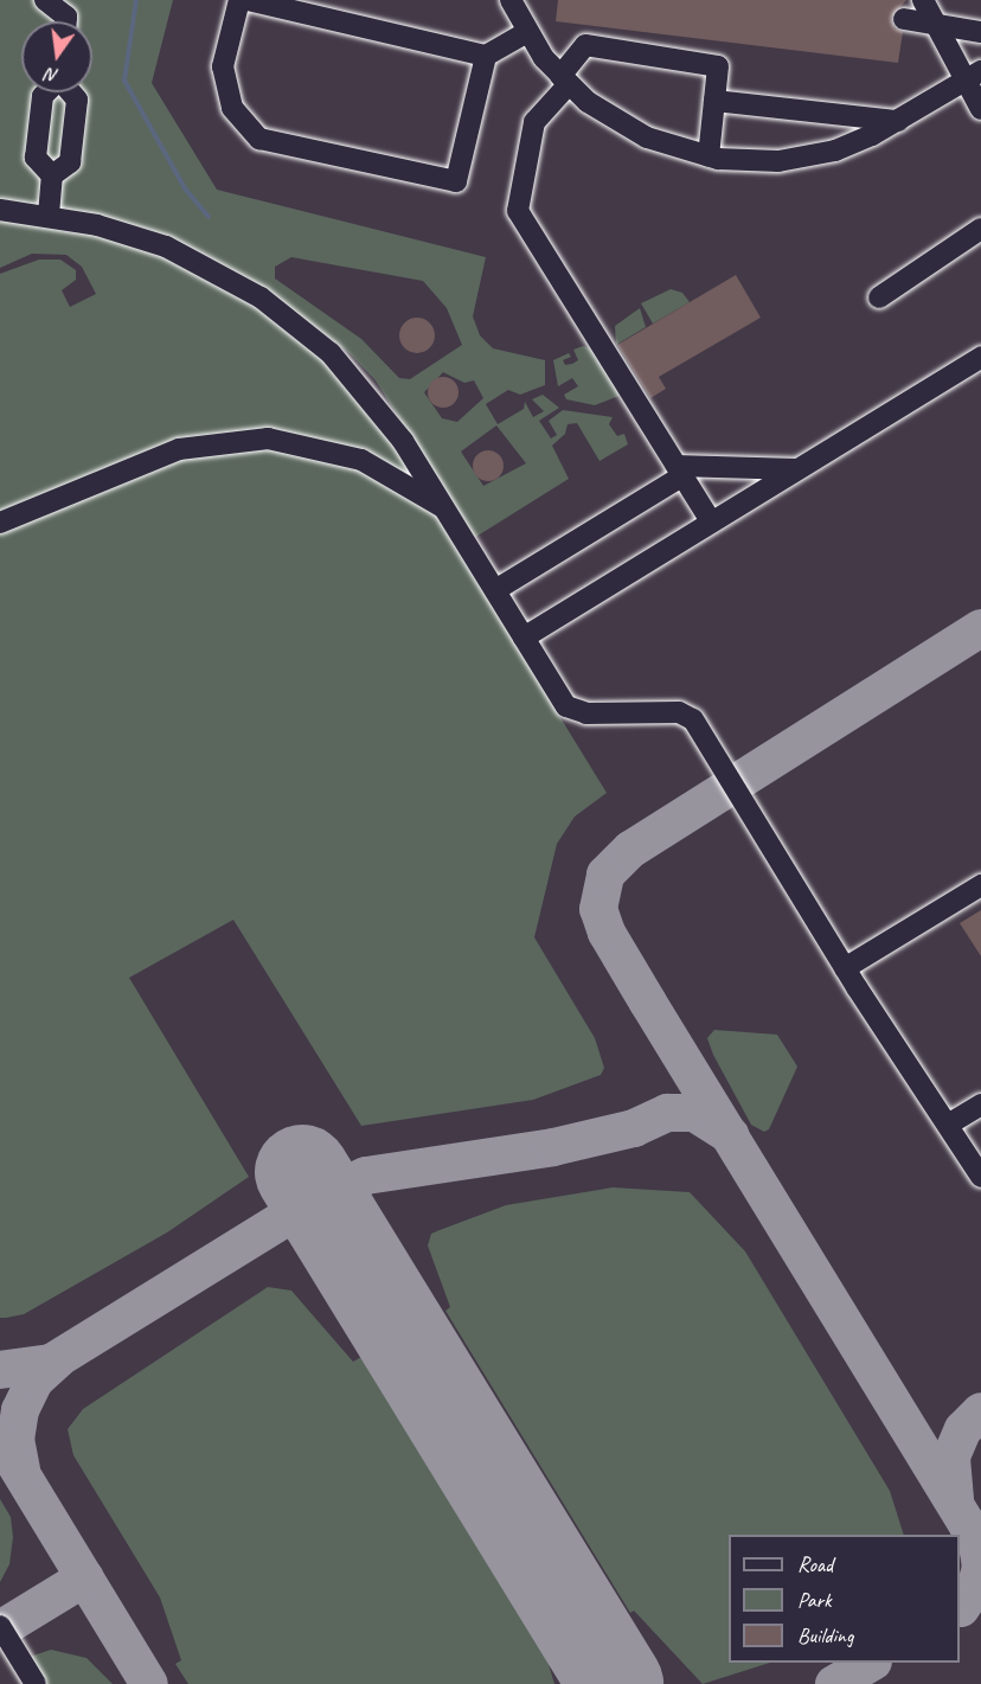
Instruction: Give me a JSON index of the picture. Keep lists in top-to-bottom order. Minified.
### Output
{"legend":["Road","Park","Building"],"north":"bottom"}
